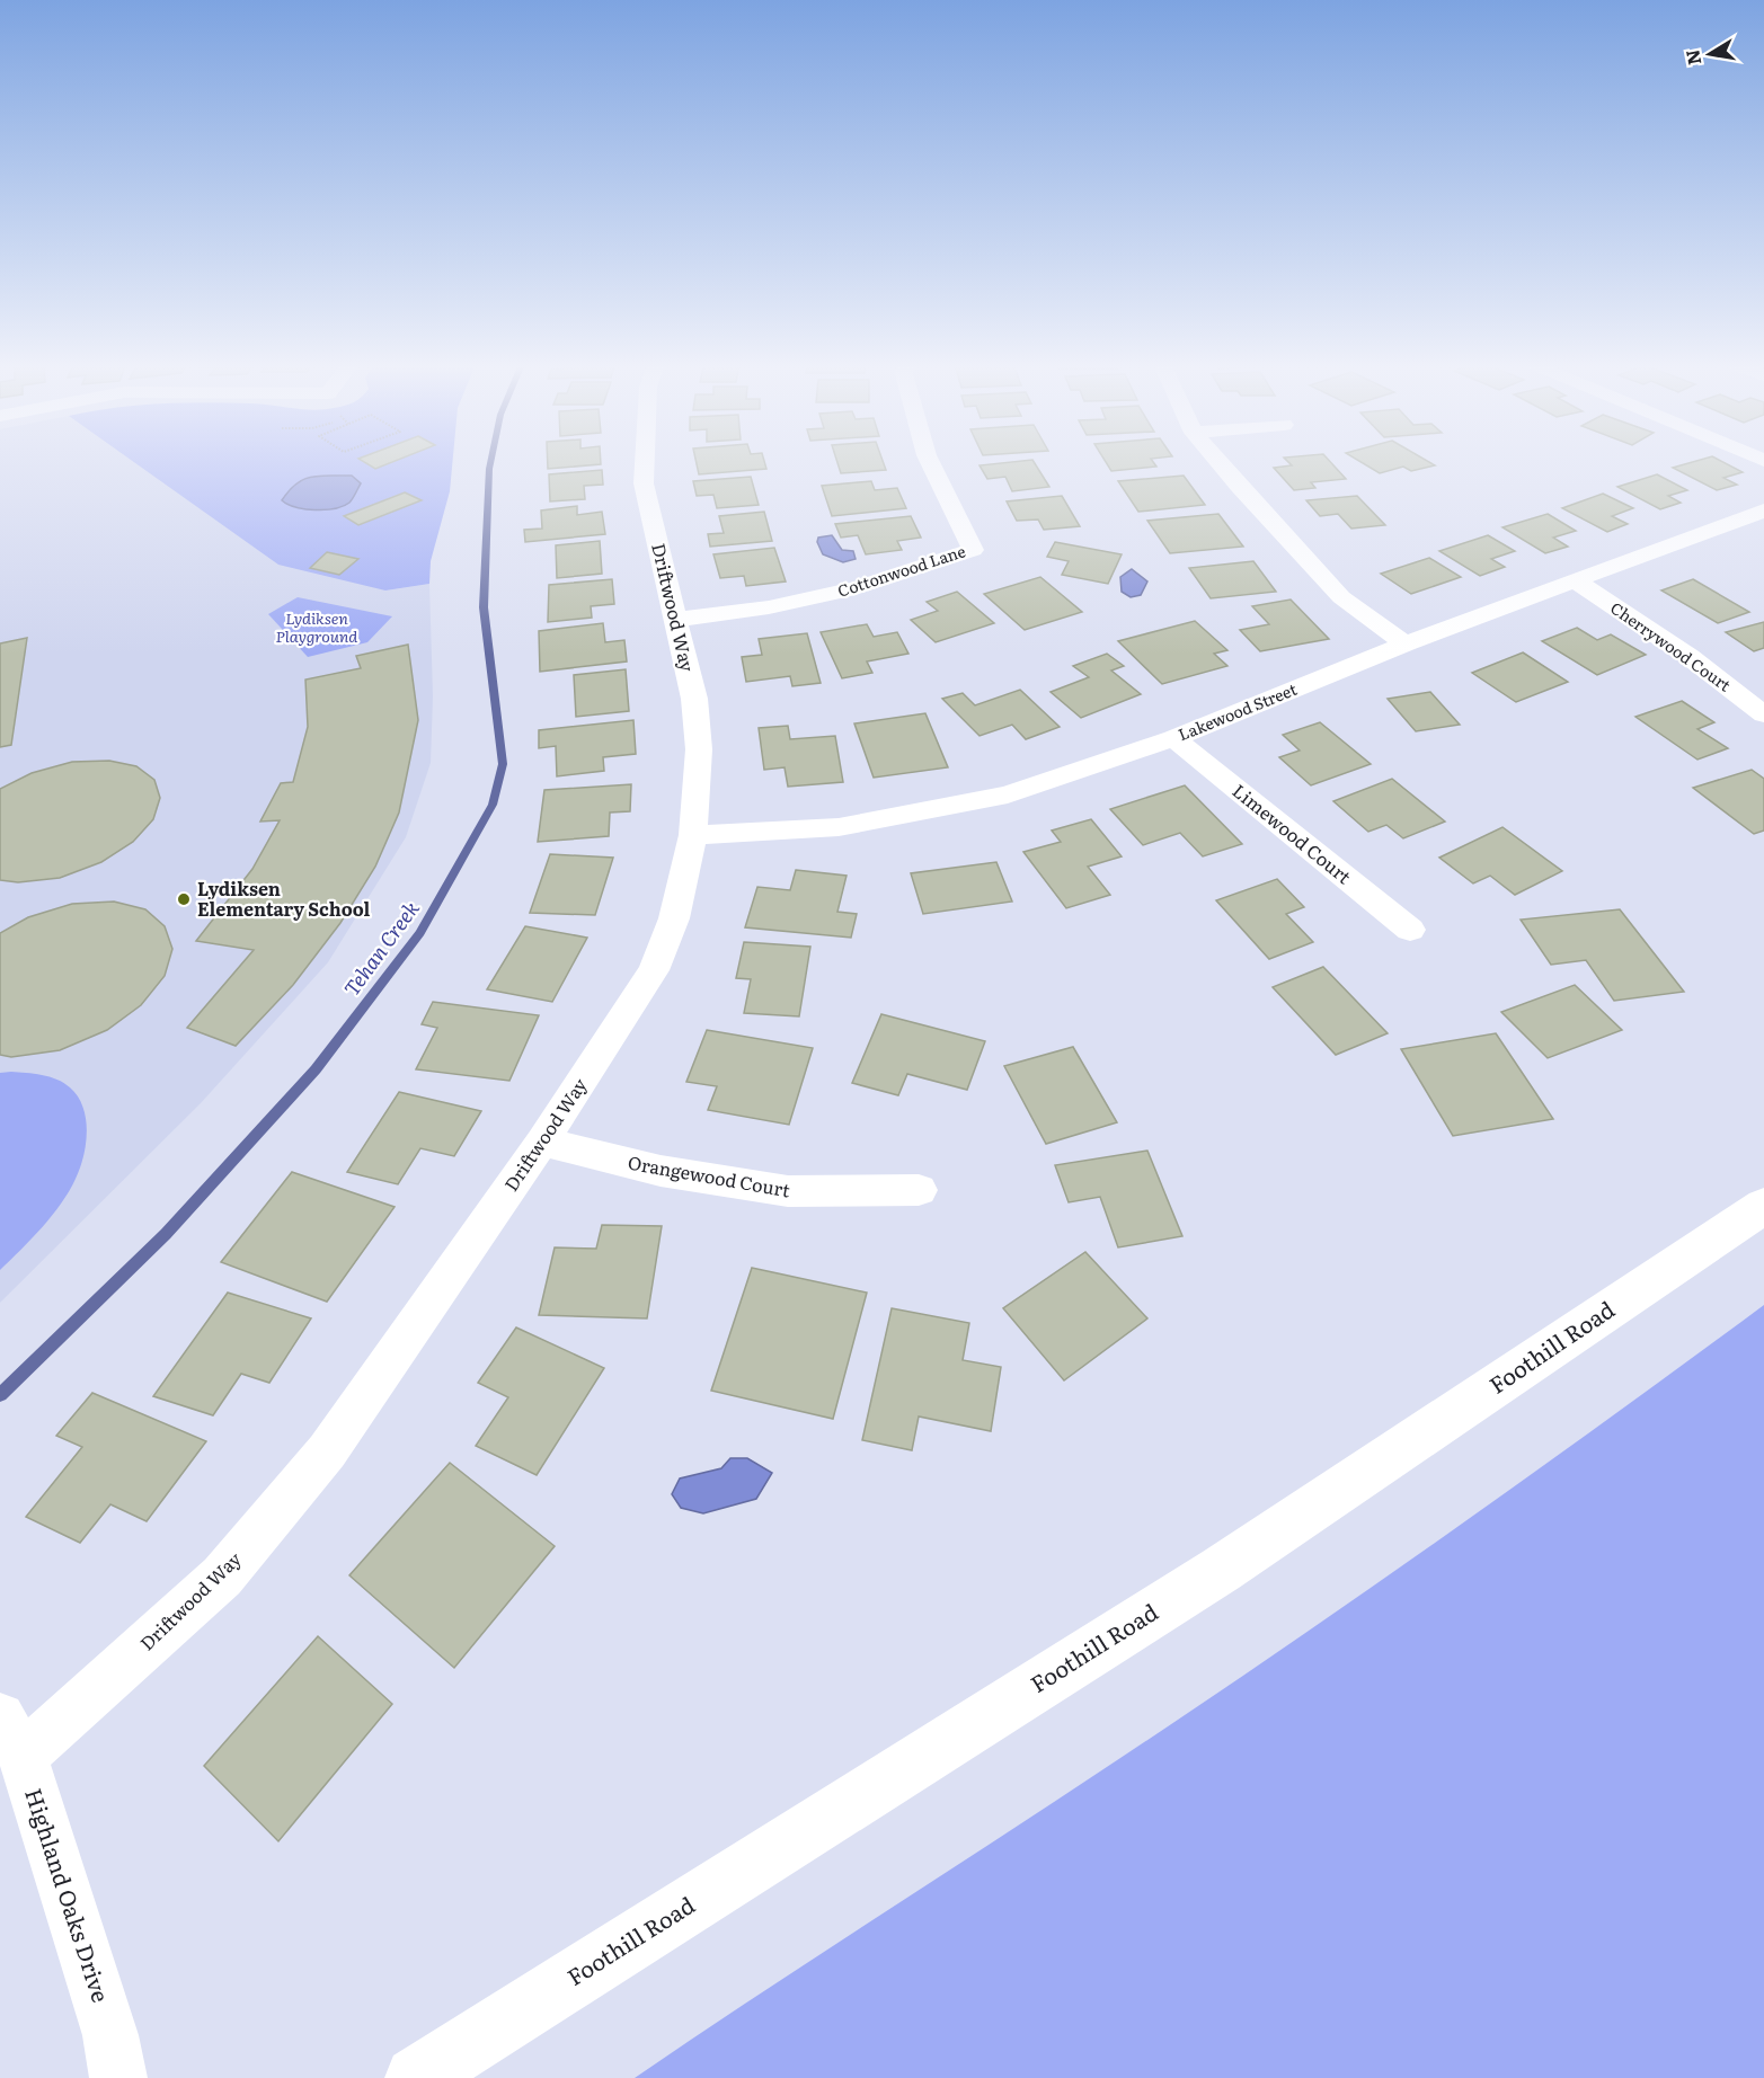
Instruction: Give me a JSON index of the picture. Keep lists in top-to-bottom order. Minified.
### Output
{"streets":{"main road":["Foothill Road"],"street":["Cottonwood Lane","Driftwood Way","Cherrywood Court","Lakewood Street","Limewood Court","Orangewood Court","Highland Oaks Drive"]},"crossings":[["Cottonwood Lane","Driftwood Way"],["Driftwood Way","Lakewood Street"],["Driftwood Way","Orangewood Court"],["Driftwood Way","Highland Oaks Drive"],["Cherrywood Court","Lakewood Street"],["Lakewood Street","Limewood Court"]],"water":["Tehan Creek"],"parks":["Lydiksen Playground"],"places":["Lydiksen Elementary School"],"north":"left"}
